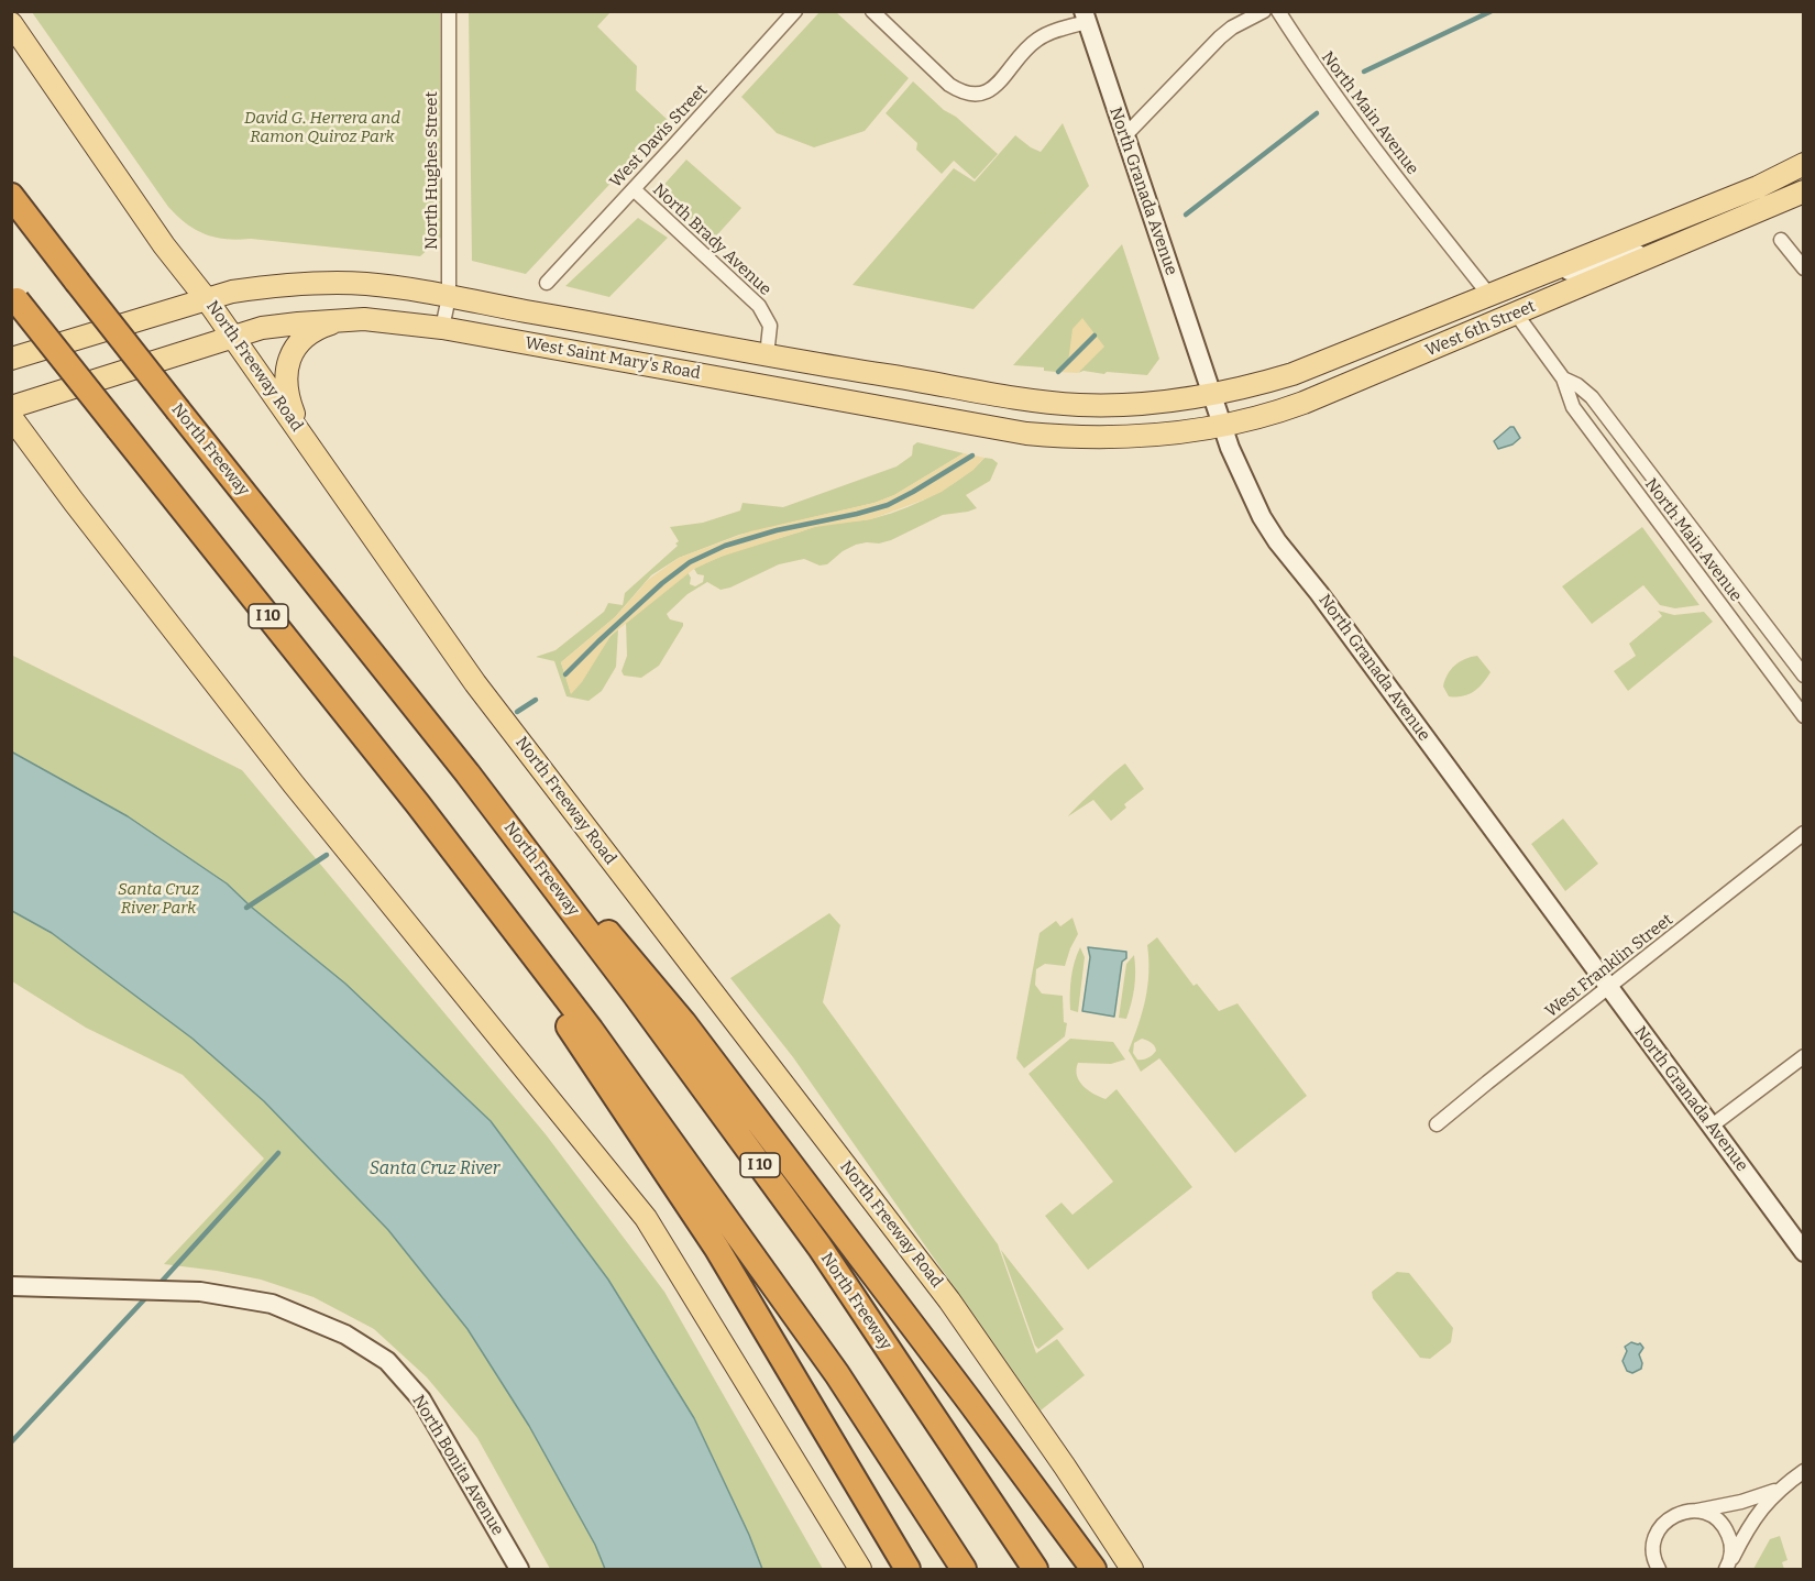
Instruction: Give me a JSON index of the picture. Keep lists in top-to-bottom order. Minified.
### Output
{"streets":{"highway":["North Freeway","I 10"],"main road":["North Granada Avenue","West 6th Street","West Saint Mary's Road","North Freeway Road","North Bonita Avenue"],"street":["North Main Avenue","West Davis Street","North Hughes Street","North Brady Avenue","West Franklin Street"]},"crossings":[["North Main Avenue","West 6th Street"],["West Davis Street","North Brady Avenue"],["North Hughes Street","West Saint Mary's Road"],["North Granada Avenue","West 6th Street"],["North Granada Avenue","West Saint Mary's Road"],["North Granada Avenue","West Franklin Street"],["North Brady Avenue","West Saint Mary's Road"],["West 6th Street","West Saint Mary's Road"],["West Saint Mary's Road","North Freeway Road"]],"water":["Santa Cruz River"],"parks":["David G. Herrera and Ramon Quiroz Park","Santa Cruz River Park"]}
